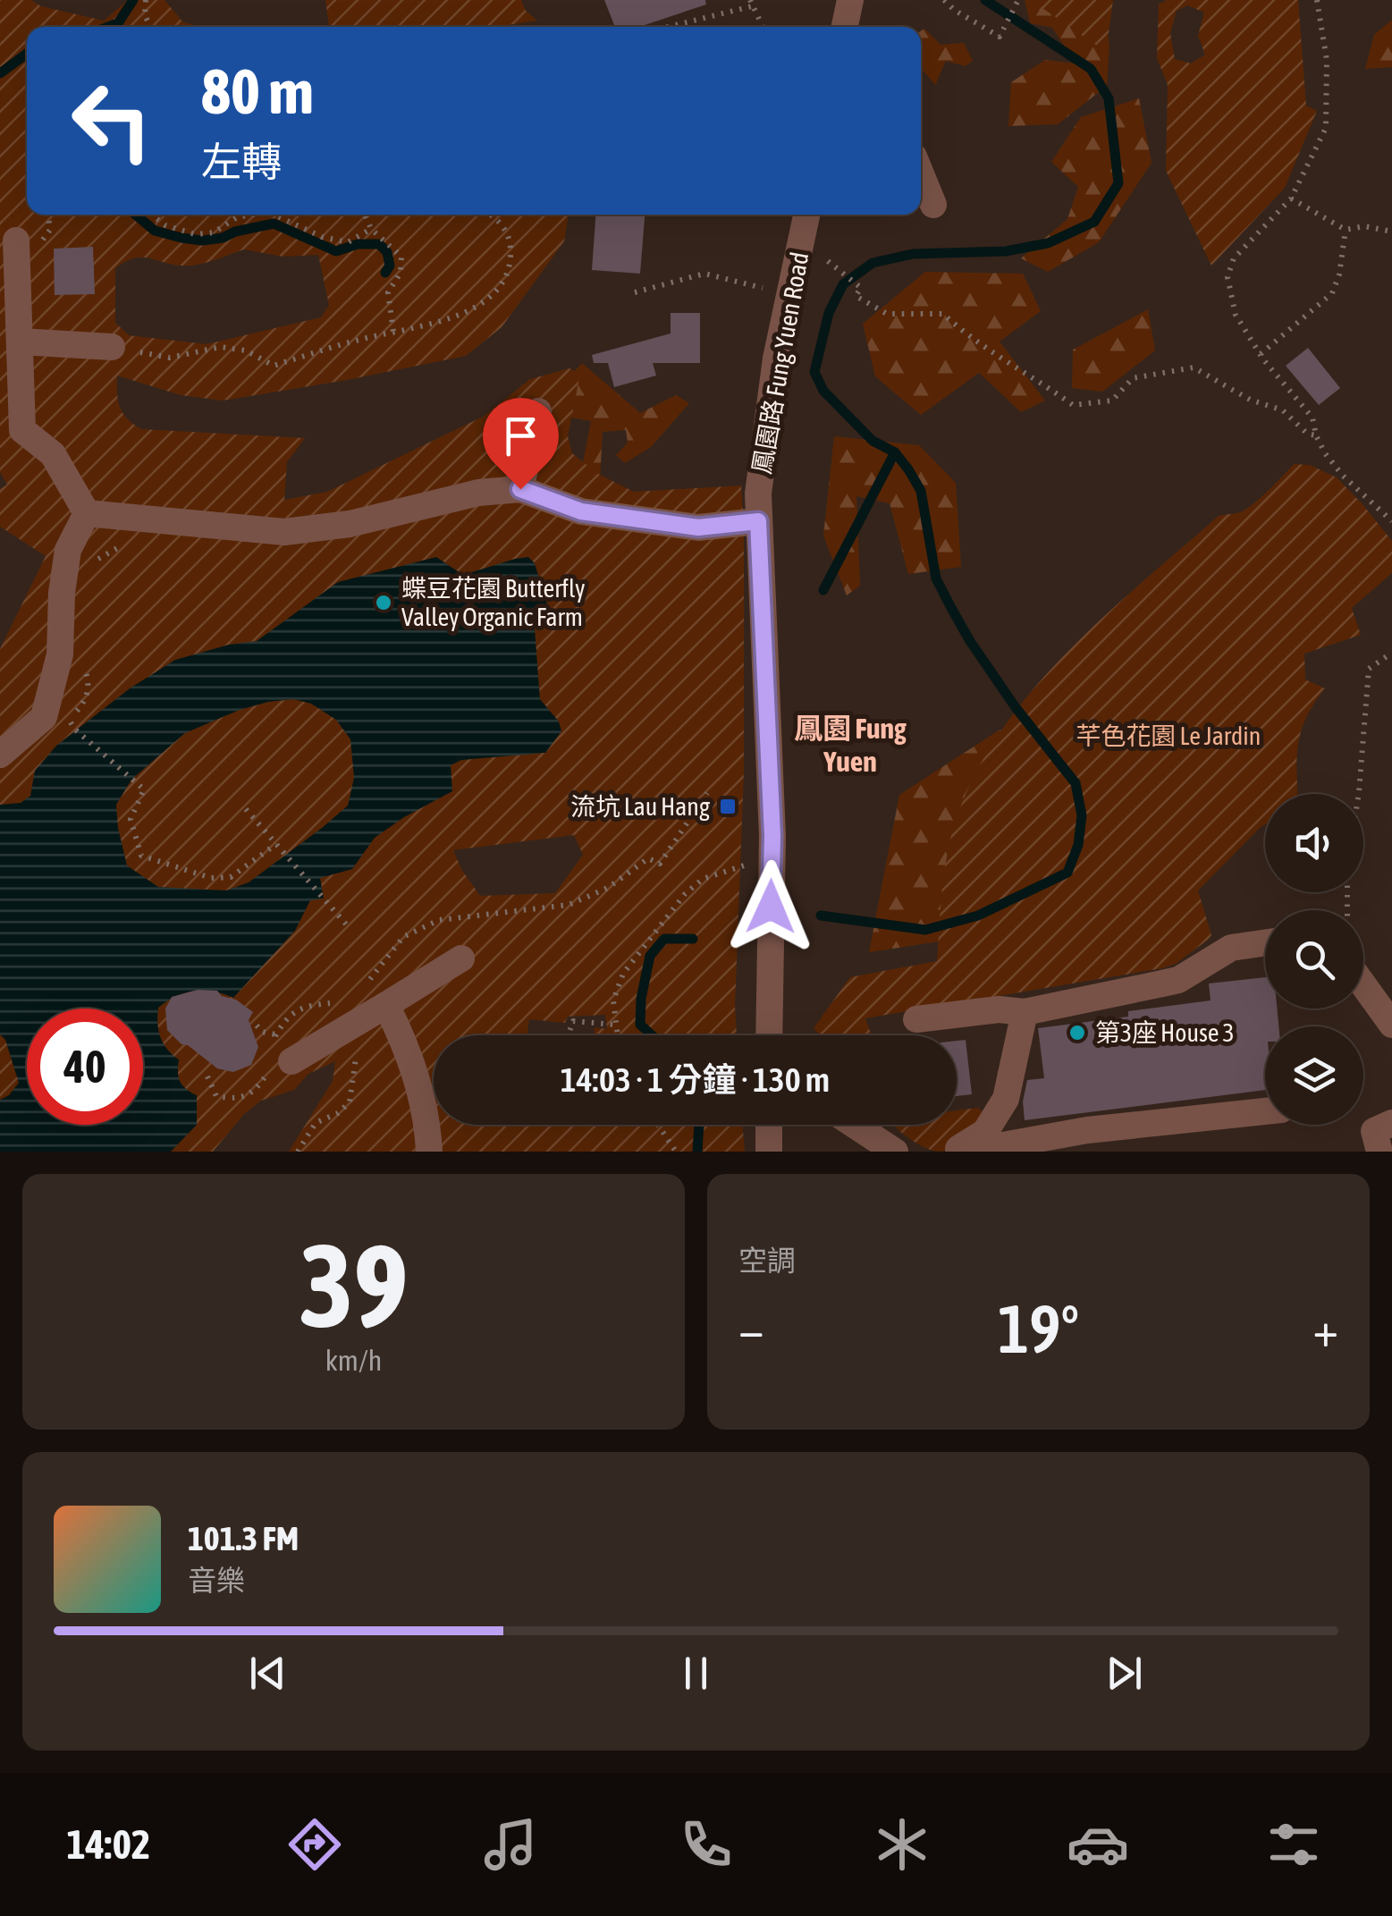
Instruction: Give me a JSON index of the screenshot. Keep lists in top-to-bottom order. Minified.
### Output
{"streets":{"street":["鳳園路 Fung Yuen Road"]},"districts":["鳳園 Fung Yuen"],"parks":["芊色花園 Le Jardin"],"places":{"other":["蝶豆花園 Butterfly Valley Organic Farm","第3座 House 3"],"transit":["流坑 Lau Hang"]},"page":{"turn":["80 m","左轉"],"limit":"40","trip":"14:03 · 1 分鐘 · 130 m","tile":[["39","km/h"],"空調"],"heat":["−","19°","+"],"song":["101.3 FM","音樂"],"tabs":"14:02"}}
